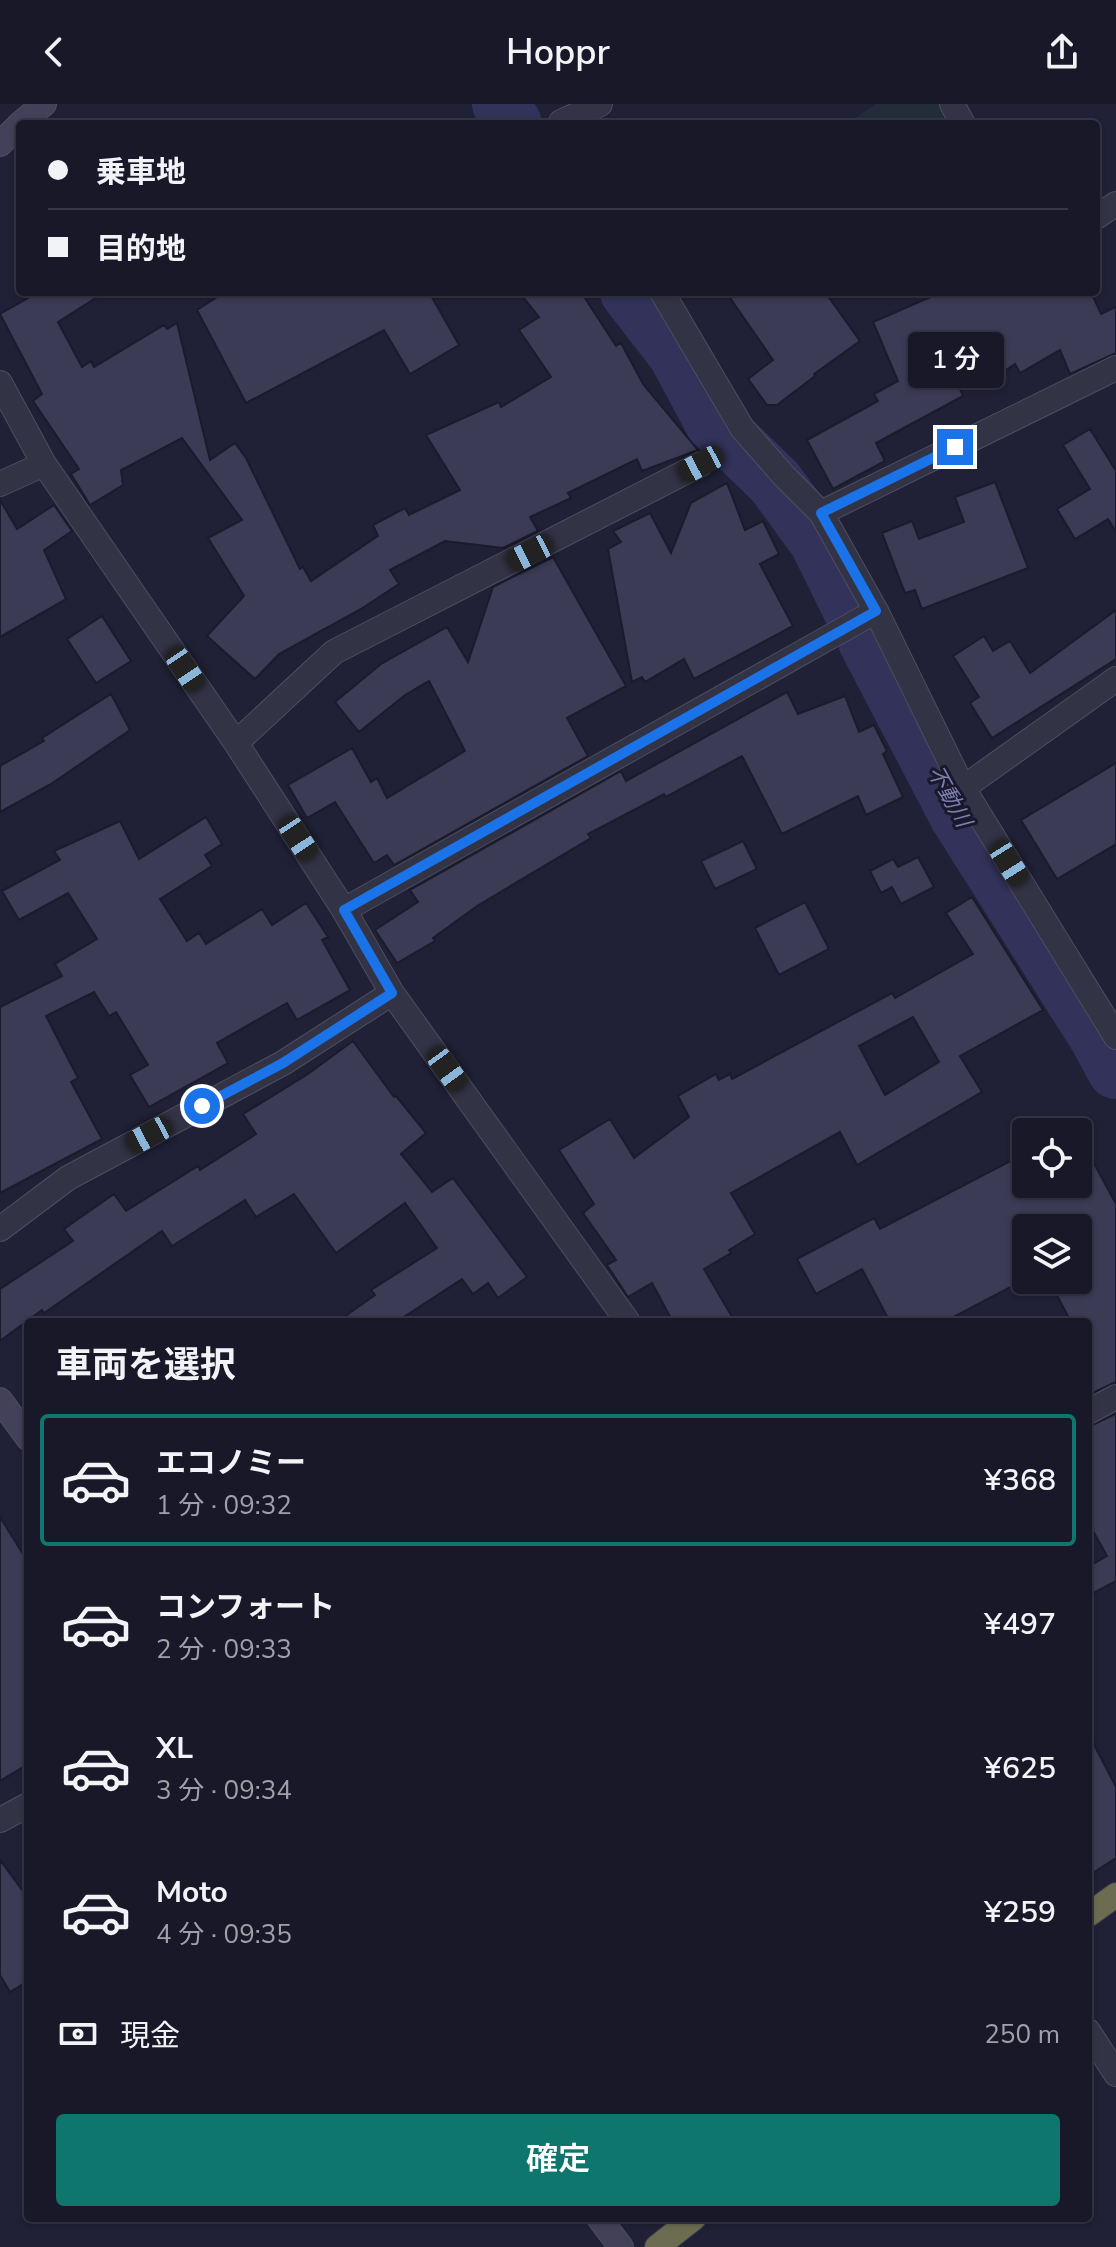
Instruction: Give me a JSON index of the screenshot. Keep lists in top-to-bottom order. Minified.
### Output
{"water":["不動川"],"page":{"header":"Hoppr","banner":["乗車地","目的地"],"bubble":"1 分","heading":"車両を選択","list":[{"name":"エコノミー","note":"1 分 · 09:32","value":"¥368"},{"name":"コンフォート","note":"2 分 · 09:33","value":"¥497"},{"name":"XL","note":"3 分 · 09:34","value":"¥625"},{"name":"Moto","note":"4 分 · 09:35","value":"¥259"}],"pay":["現金","250 m"],"buttons":"確定"}}
